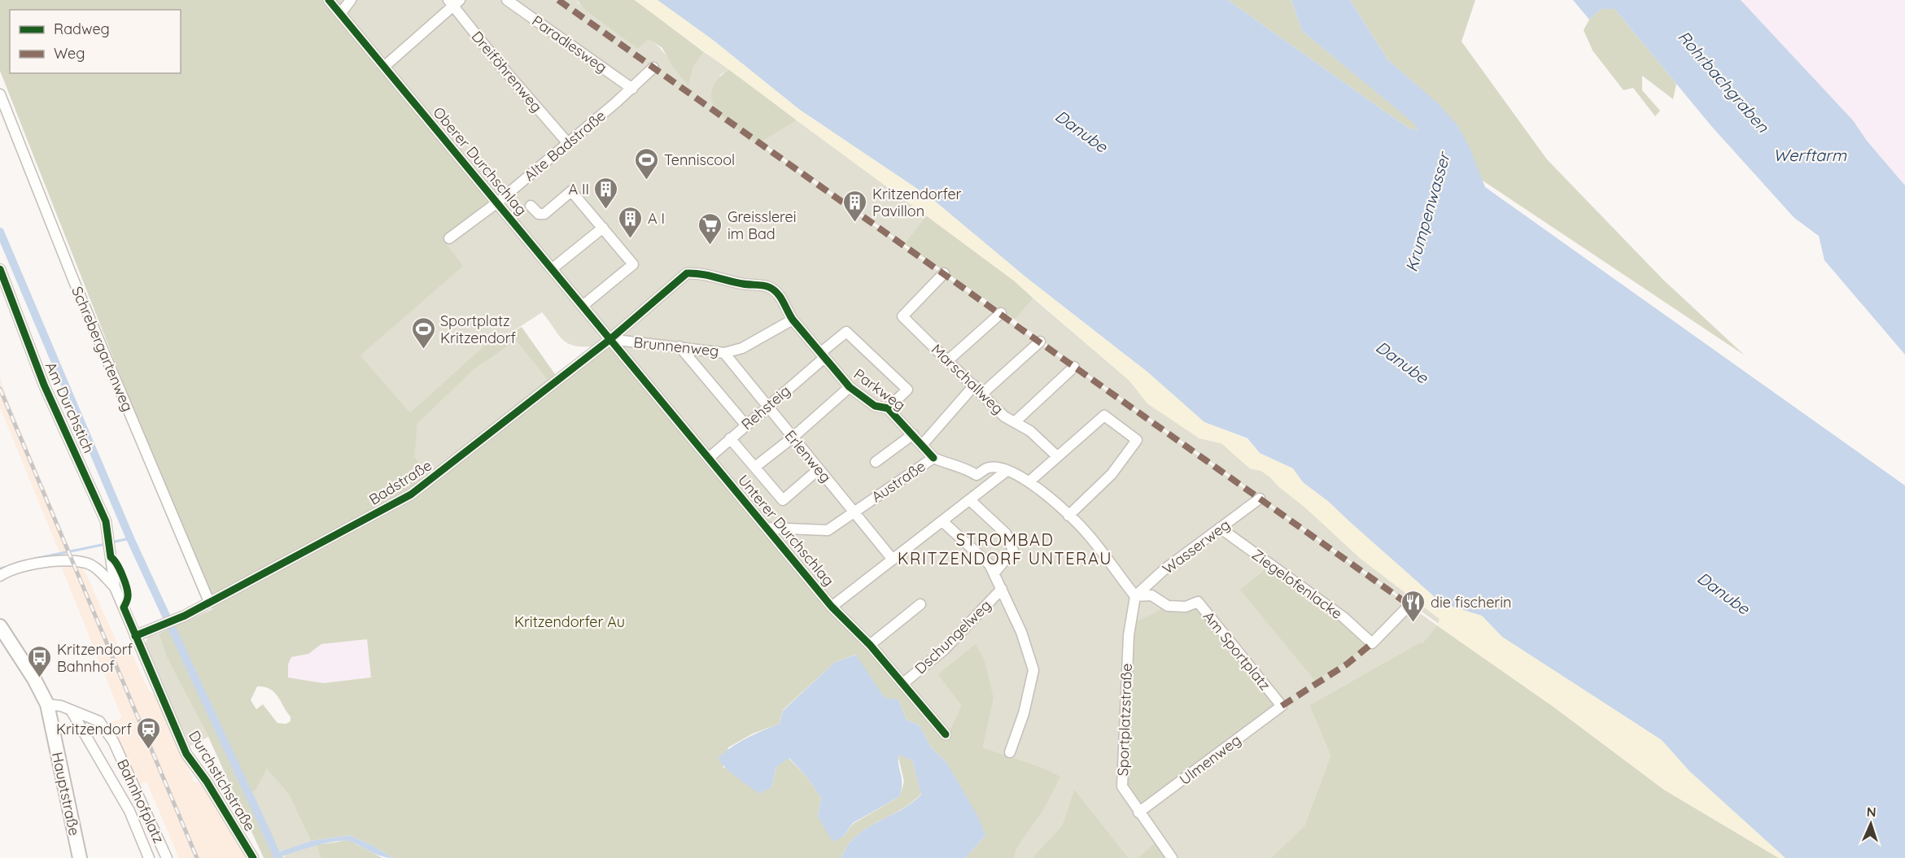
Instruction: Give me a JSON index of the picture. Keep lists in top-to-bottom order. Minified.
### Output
{"streets":{"main road":["Hauptstraße"],"street":["Paradiesweg","Dreiföhrenweg","Alte Badstraße","Oberer Durchschlag","Brunnenweg","Schrebergartenweg","Marschallweg","Parkweg","Am Durchstich","Rehsteig","Erlenweg","Austraße","Badstraße","Unterer Durchschlag","Wasserweg","Ziegelofenlacke","Dschungelweg","Am Sportplatz","Sportplatzstraße","Ulmenweg","Durchstichstraße","Bahnhofplatz"]},"crossings":[["Paradiesweg","Alte Badstraße"],["Dreiföhrenweg","Alte Badstraße"],["Alte Badstraße","Oberer Durchschlag"],["Oberer Durchschlag","Brunnenweg"],["Oberer Durchschlag","Badstraße"],["Oberer Durchschlag","Unterer Durchschlag"],["Brunnenweg","Parkweg"],["Brunnenweg","Erlenweg"],["Brunnenweg","Badstraße"],["Brunnenweg","Unterer Durchschlag"],["Schrebergartenweg","Badstraße"],["Parkweg","Rehsteig"],["Parkweg","Austraße"],["Parkweg","Badstraße"],["Am Durchstich","Durchstichstraße"],["Rehsteig","Erlenweg"],["Rehsteig","Unterer Durchschlag"],["Erlenweg","Austraße"],["Austraße","Unterer Durchschlag"],["Austraße","Wasserweg"],["Austraße","Am Sportplatz"],["Austraße","Sportplatzstraße"],["Badstraße","Unterer Durchschlag"],["Badstraße","Durchstichstraße"],["Unterer Durchschlag","Dschungelweg"],["Wasserweg","Ziegelofenlacke"],["Wasserweg","Am Sportplatz"],["Wasserweg","Sportplatzstraße"],["Am Sportplatz","Sportplatzstraße"],["Am Sportplatz","Ulmenweg"],["Sportplatzstraße","Ulmenweg"],["Hauptstraße","Bahnhofplatz"]],"districts":["STROMBAD KRITZENDORF UNTERAU"],"water":["Rohrbachgraben","Danube","Werftarm","Krumpenwasser"],"parks":["Kritzendorfer Au"],"places":{"sports":["Tenniscool","Sportplatz Kritzendorf"],"building":["A II","Kritzendorfer Pavillon","A I"],"supermarket":["Greisslerei im Bad"],"restaurant":["die fischerin"],"bus stop":["Kritzendorf Bahnhof"],"station":["Kritzendorf"]},"legend":["Radweg","Weg"],"north":"top"}
